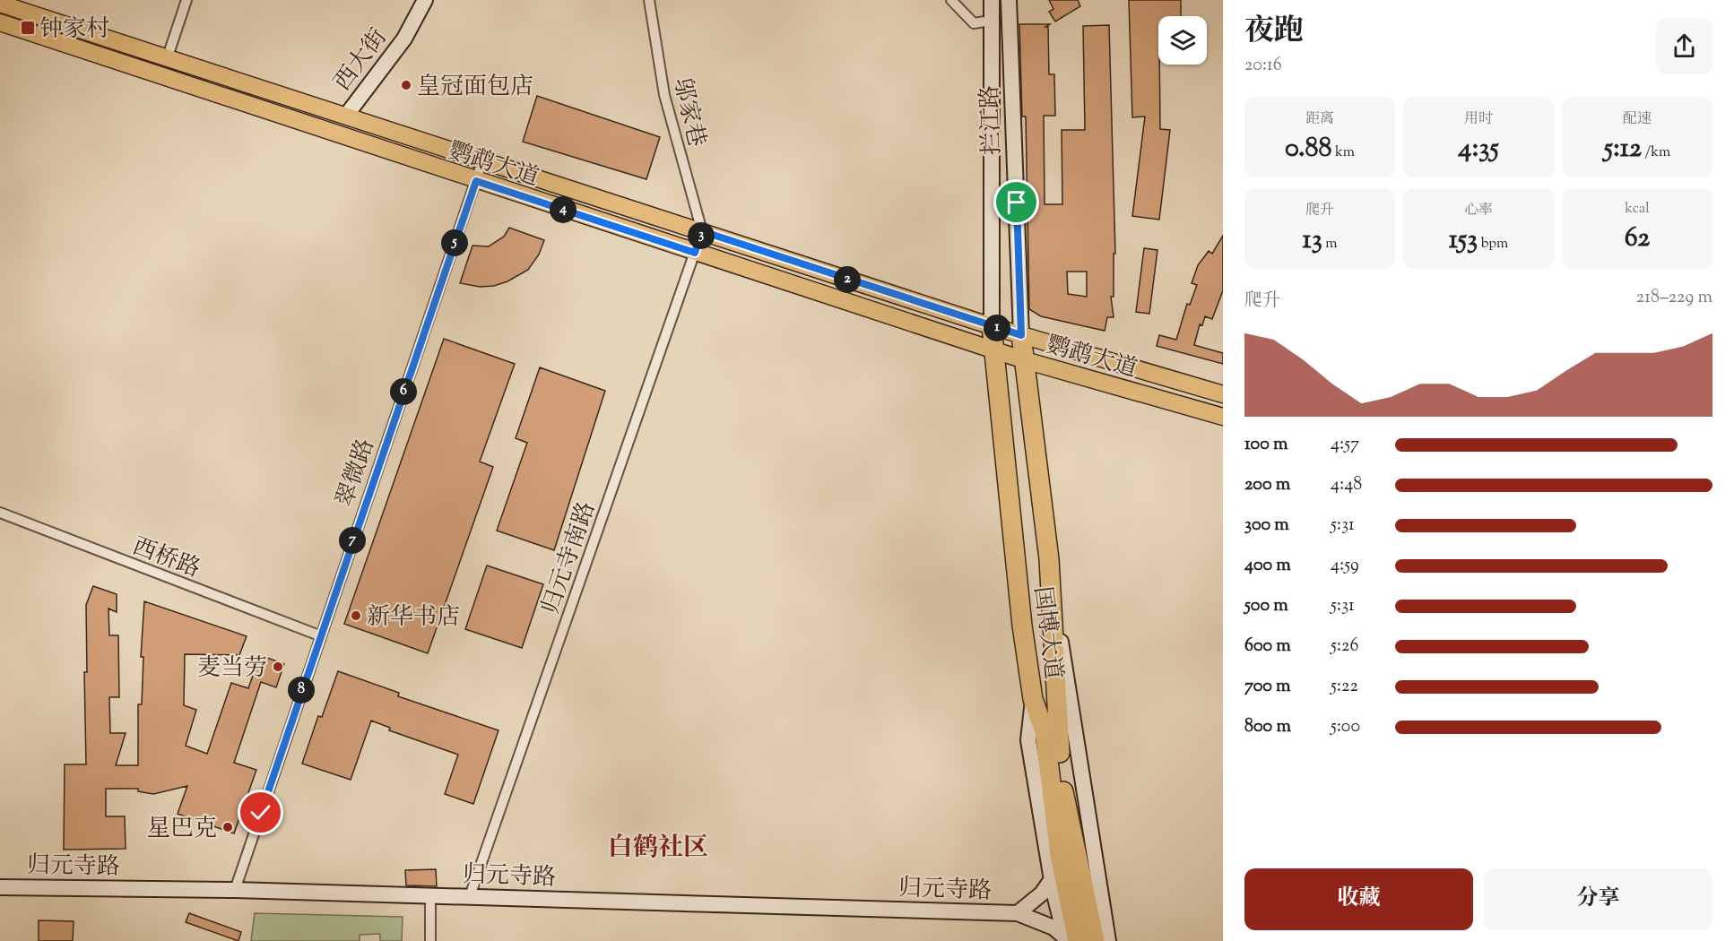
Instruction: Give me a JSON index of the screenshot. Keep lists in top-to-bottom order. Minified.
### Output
{"streets":{"highway":["国博大道"],"main road":["鹦鹉大道"],"street":["西大街","邬家巷","拦江路","翠微路","西桥路","归元寺南路","归元寺路"]},"crossings":[["西大街","鹦鹉大道"],["邬家巷","鹦鹉大道"],["邬家巷","归元寺南路"],["拦江路","鹦鹉大道"],["拦江路","国博大道"],["鹦鹉大道","翠微路"],["鹦鹉大道","归元寺南路"],["鹦鹉大道","国博大道"],["翠微路","西桥路"],["翠微路","归元寺路"],["归元寺南路","归元寺路"]],"districts":["白鹤社区"],"places":{"transit":["钟家村"],"other":["皇冠面包店","新华书店","麦当劳","星巴克"]},"page":{"heading":["夜跑","20:16"],"stats":[["距离","0.88 km"],["用时","4:35"],["配速","5:12 /km"],["爬升","13 m"],["心率","153 bpm"],["kcal","62"]],"pins":["4","3","5","2","1","6","7","8"],"chart":["爬升","218–229 m"],"list":[{"name":"100 m","note":"4:57"},{"name":"200 m","note":"4:48"},{"name":"300 m","note":"5:31"},{"name":"400 m","note":"4:59"},{"name":"500 m","note":"5:31"},{"name":"600 m","note":"5:26"},{"name":"700 m","note":"5:22"},{"name":"800 m","note":"5:00"}],"buttons":["收藏","分享"]}}
